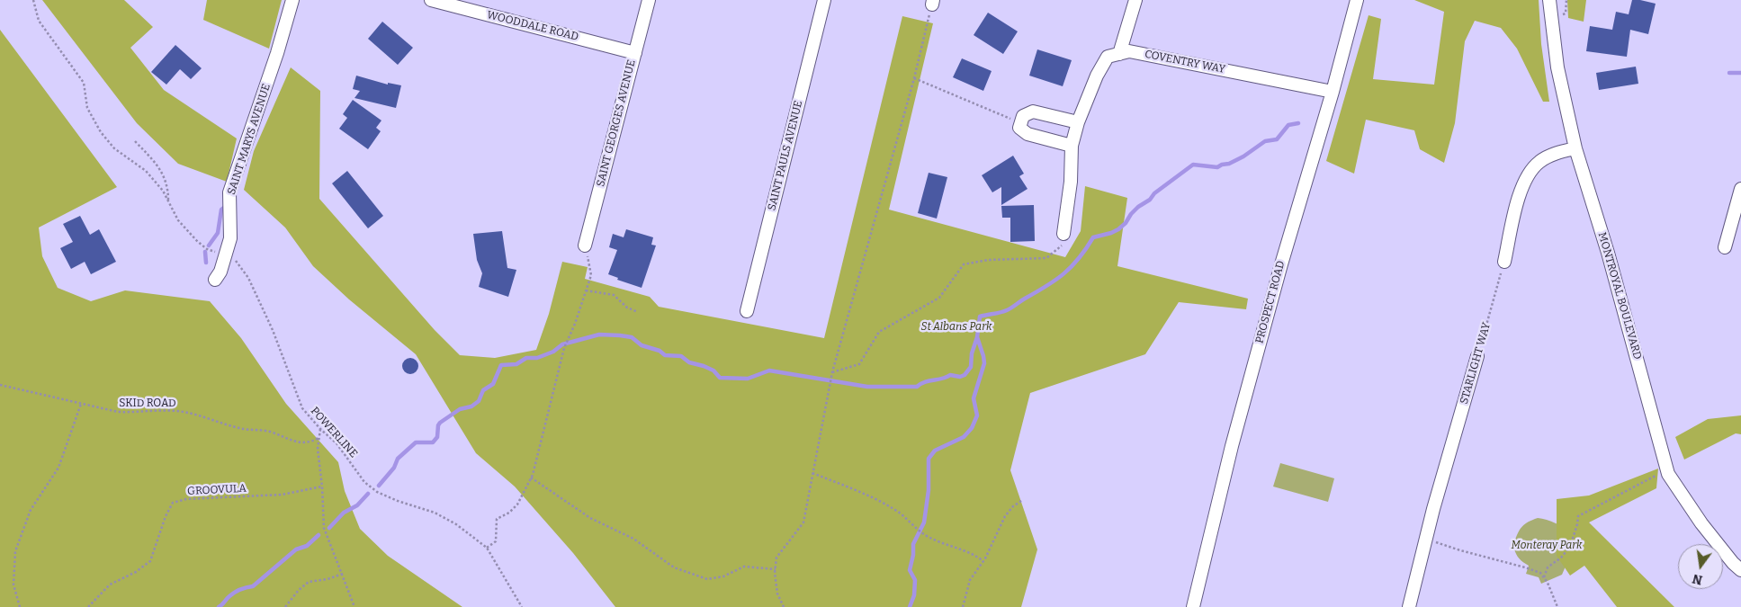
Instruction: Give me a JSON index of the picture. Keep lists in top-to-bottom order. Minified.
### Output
{"streets":{"street":["WOODDALE ROAD","COVENTRY WAY","SAINT GEORGES AVENUE","SAINT MARYS AVENUE","SAINT PAULS AVENUE","MONTROYAL BOULEVARD","PROSPECT ROAD","STARLIGHT WAY"],"path":["SKID ROAD","POWERLINE","GROOVULA"]},"crossings":[["WOODDALE ROAD","SAINT GEORGES AVENUE"],["COVENTRY WAY","PROSPECT ROAD"],["SAINT MARYS AVENUE","POWERLINE"]],"parks":["St Albans Park","Monteray Park"],"north":"bottom"}
